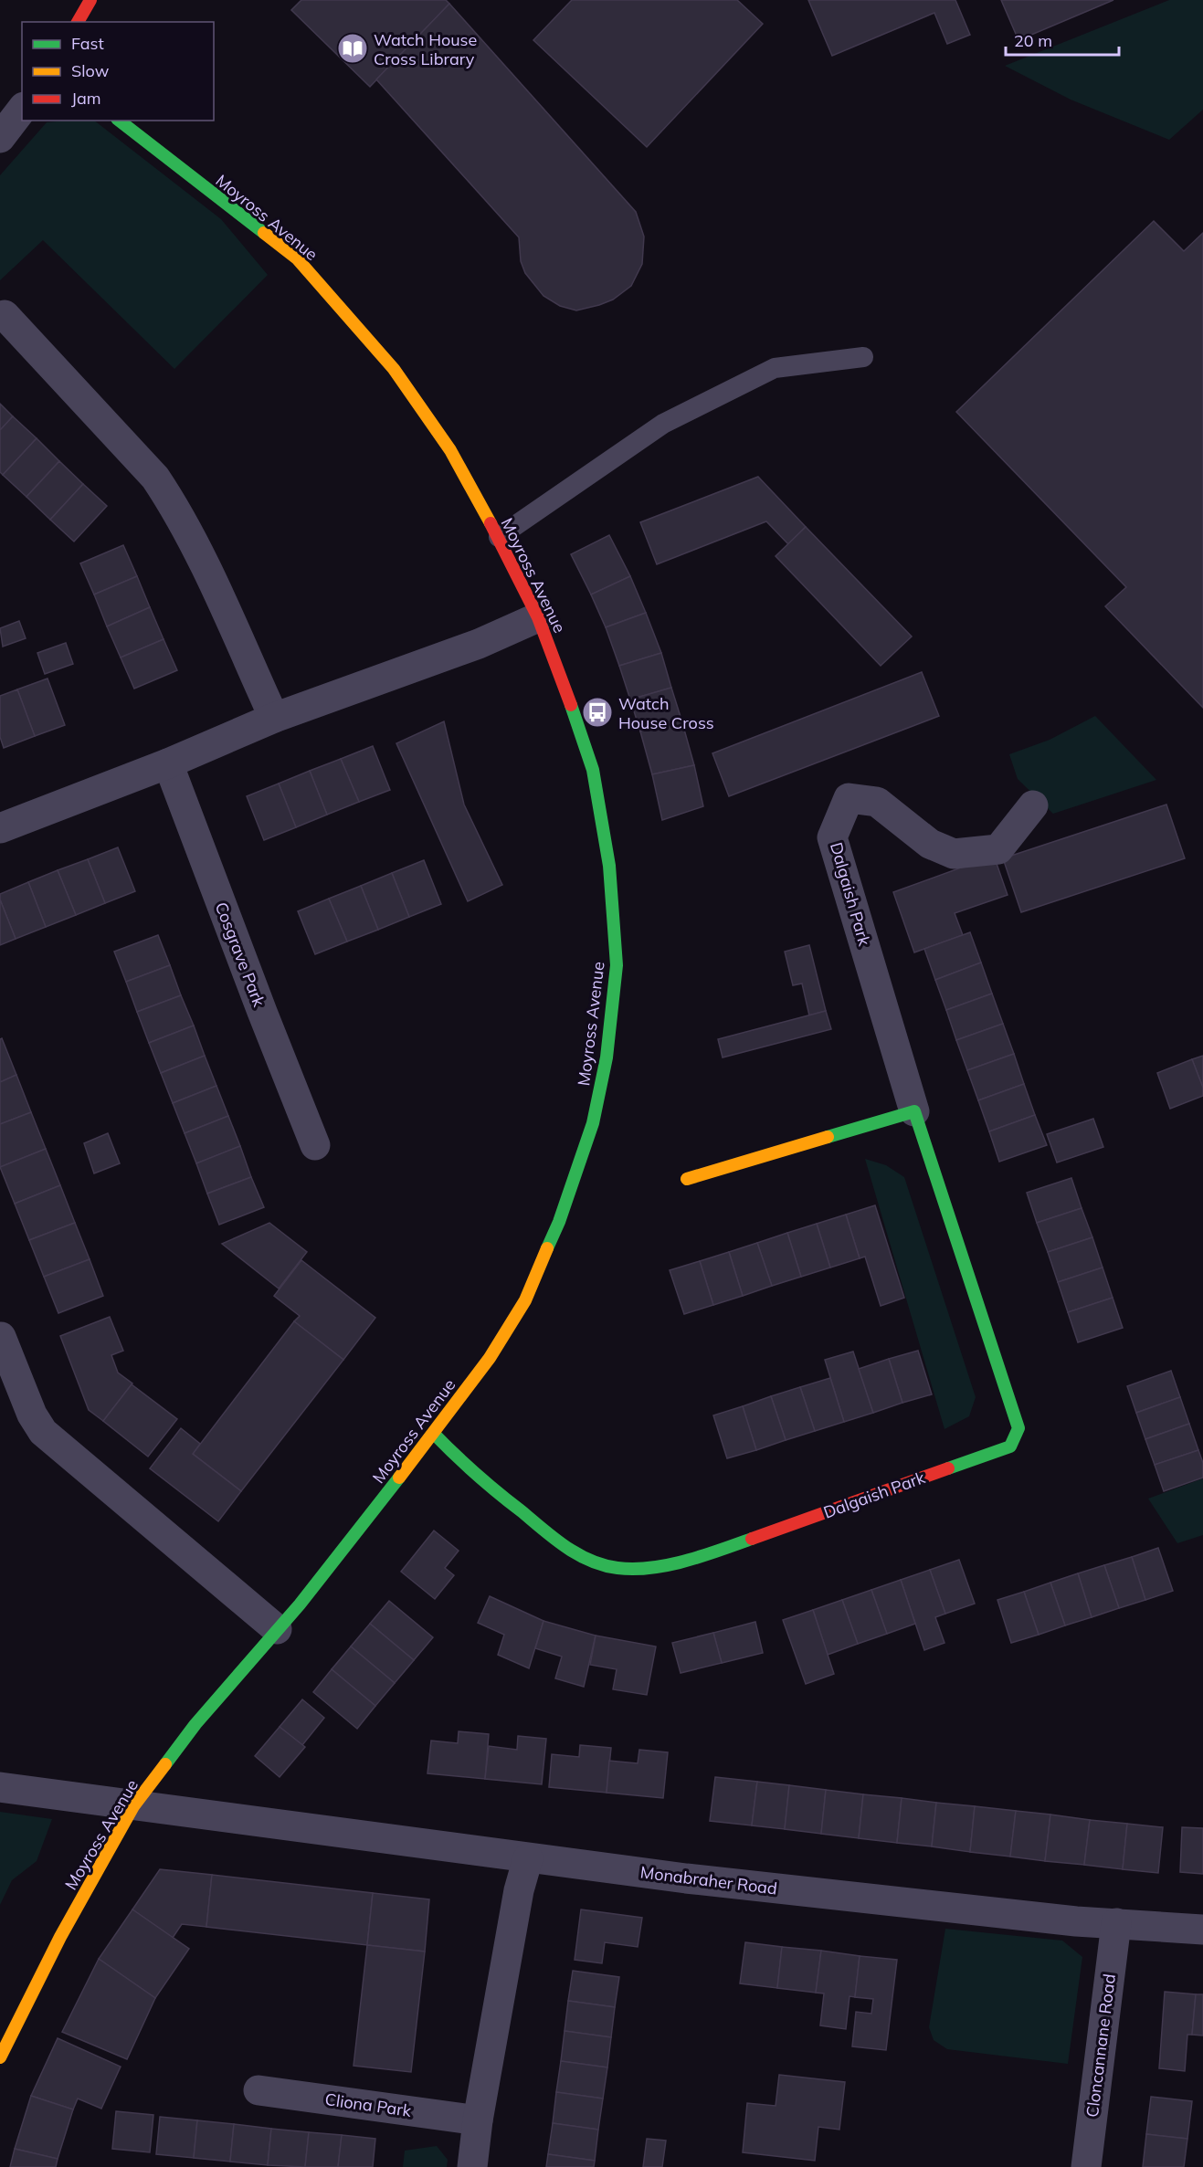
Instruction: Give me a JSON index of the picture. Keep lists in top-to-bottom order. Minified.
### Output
{"streets":{"street":["Moyross Avenue","Dalgaish Park","Cosgrave Park","Monabraher Road","Cloncannane Road","Cliona Park"]},"crossings":[["Moyross Avenue","Dalgaish Park"],["Moyross Avenue","Monabraher Road"],["Monabraher Road","Cloncannane Road"]],"places":{"library":["Watch House Cross Library"],"bus stop":["Watch House Cross"]},"legend":["Fast","Slow","Jam"],"scale_bar":"20 m"}
